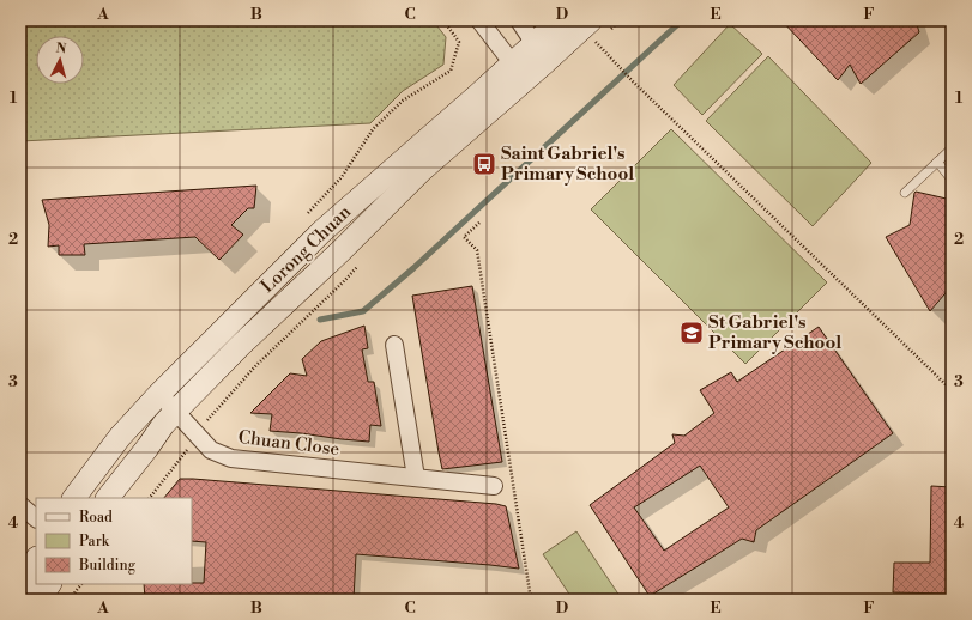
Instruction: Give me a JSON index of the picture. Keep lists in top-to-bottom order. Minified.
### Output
{"streets":{"main road":["Lorong Chuan"],"street":["Chuan Close"]},"crossings":[["Lorong Chuan","Chuan Close"]],"places":{"bus stop":["Saint Gabriel's Primary School"],"school or university":["St Gabriel's Primary School"]},"legend":["Road","Park","Building"],"north":"top","grid":{"columns":["A","B","C","D","E","F"],"rows":["1","2","3","4"]}}
